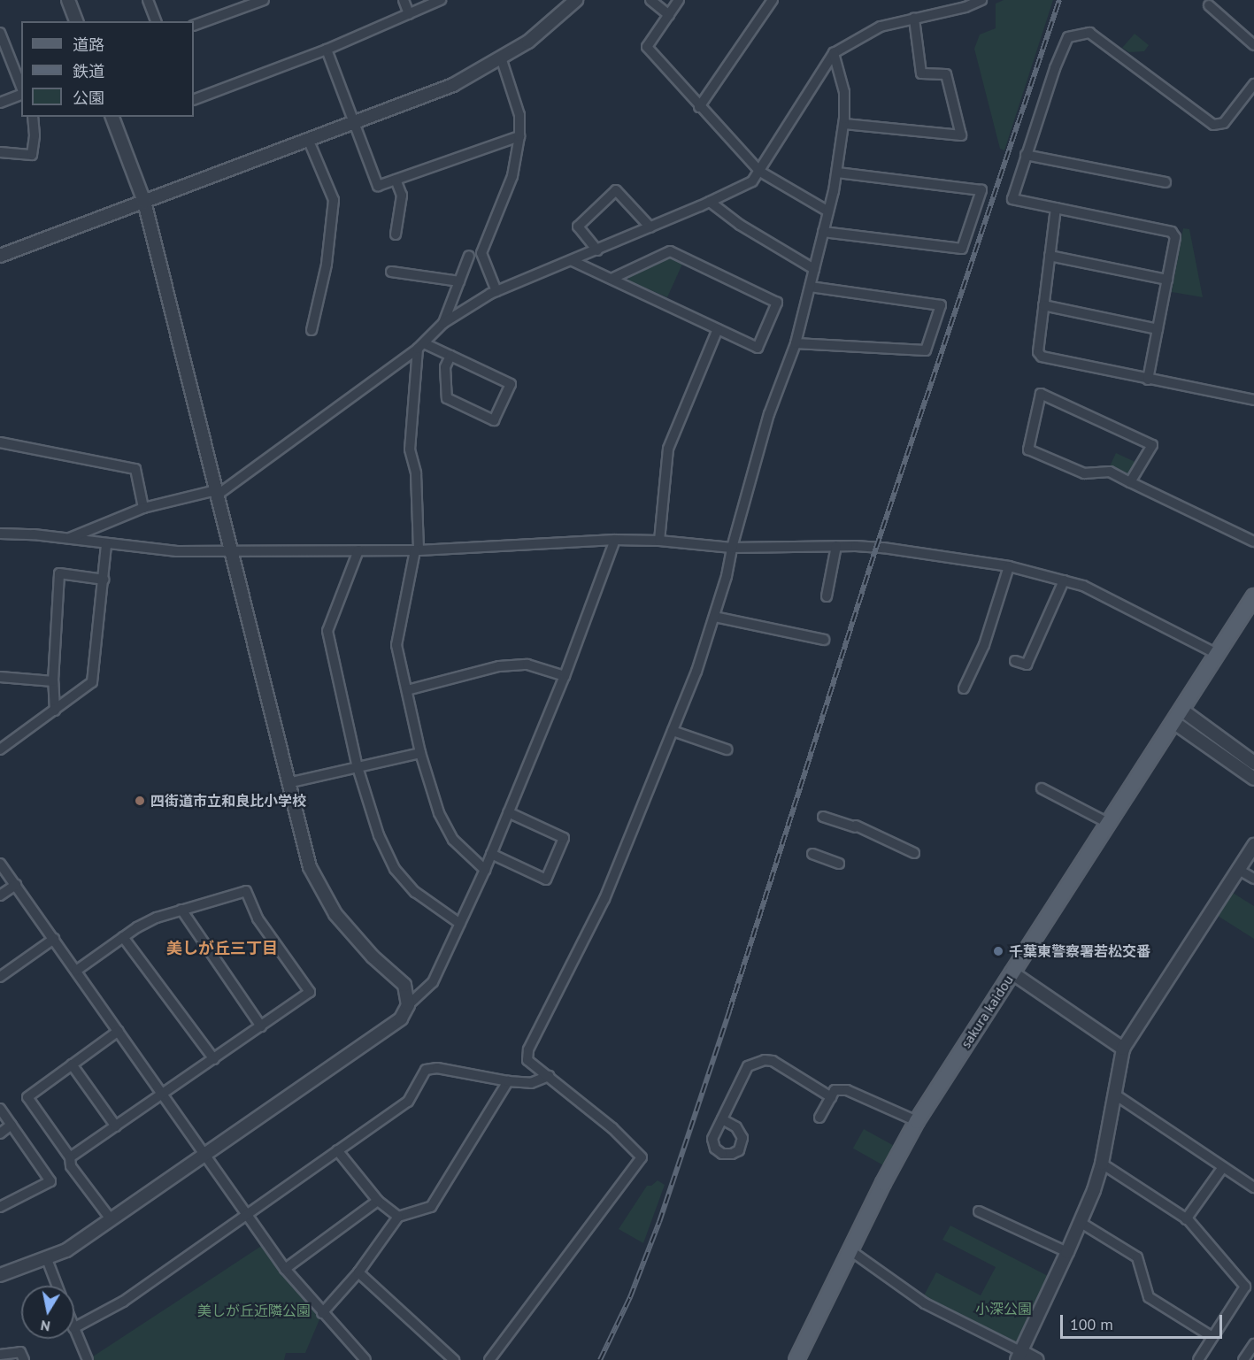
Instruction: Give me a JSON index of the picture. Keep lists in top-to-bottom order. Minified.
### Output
{"streets":{"main road":["sakura kaidou"]},"districts":["美しが丘三丁目"],"parks":["小深公園","美しが丘近隣公園"],"places":["四街道市立和良比小学校","千葉東警察署若松交番"],"legend":["道路","鉄道","公園"],"scale_bar":"100 m","north":"bottom"}
